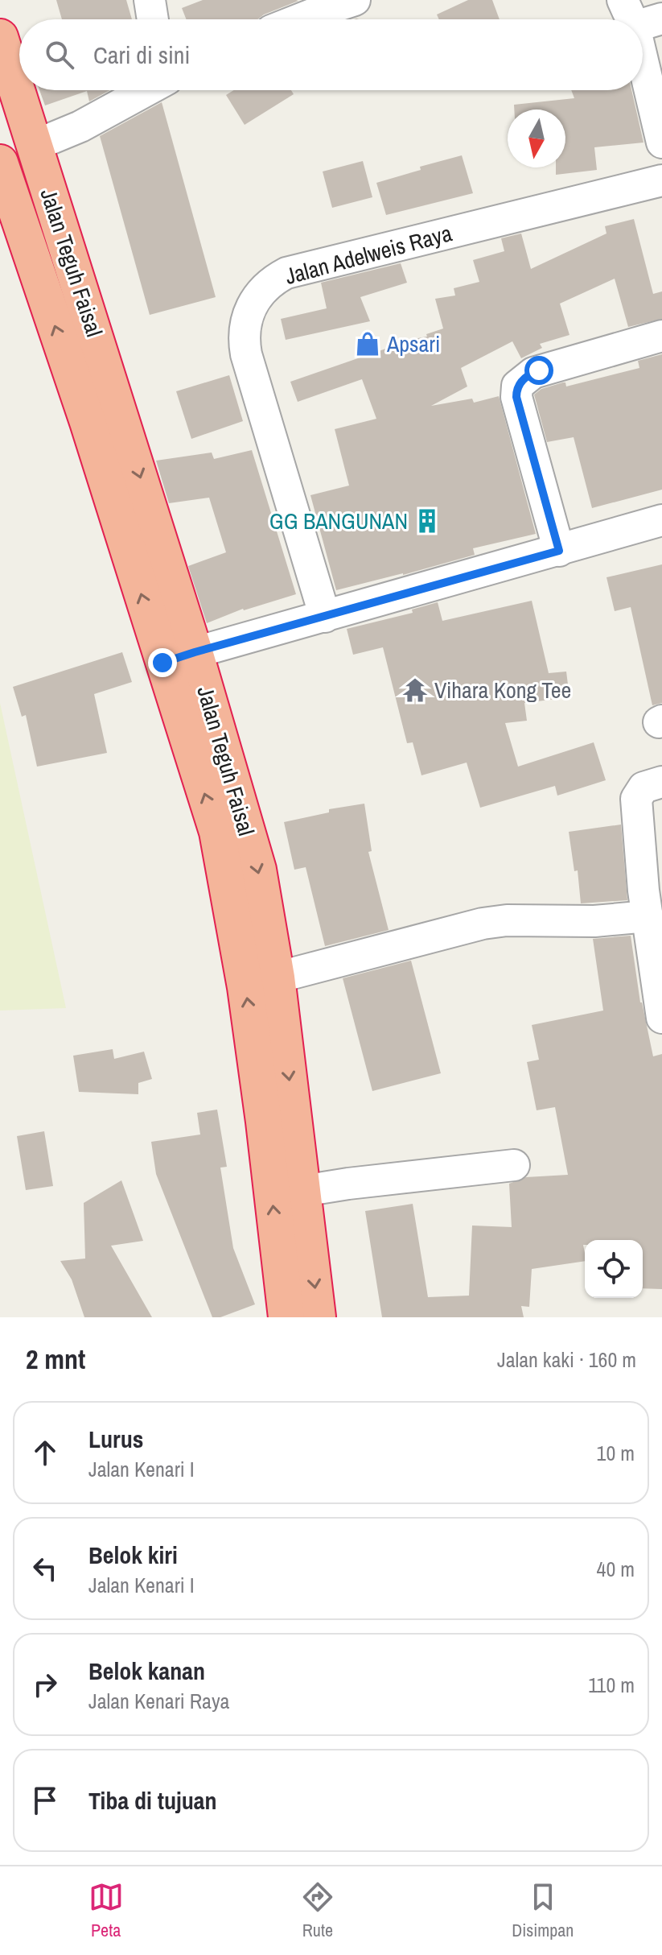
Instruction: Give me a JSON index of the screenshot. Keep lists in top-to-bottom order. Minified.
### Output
{"streets":{"highway":["Jalan Teguh Faisal"],"street":["Jalan Adelweis Raya"]},"places":{"shop":["Apsari"],"building":["GG BANGUNAN"],"temple":["Vihara Kong Tee"]},"north":"bottom","page":{"search":"Cari di sini","heading":["2 mnt","Jalan kaki · 160 m"],"list":[["Lurus","Jalan Kenari I","10 m"],["Belok kiri","Jalan Kenari I","40 m"],["Belok kanan","Jalan Kenari Raya","110 m"],"Tiba di tujuan"],"nav":["Peta","Rute","Disimpan"]}}
